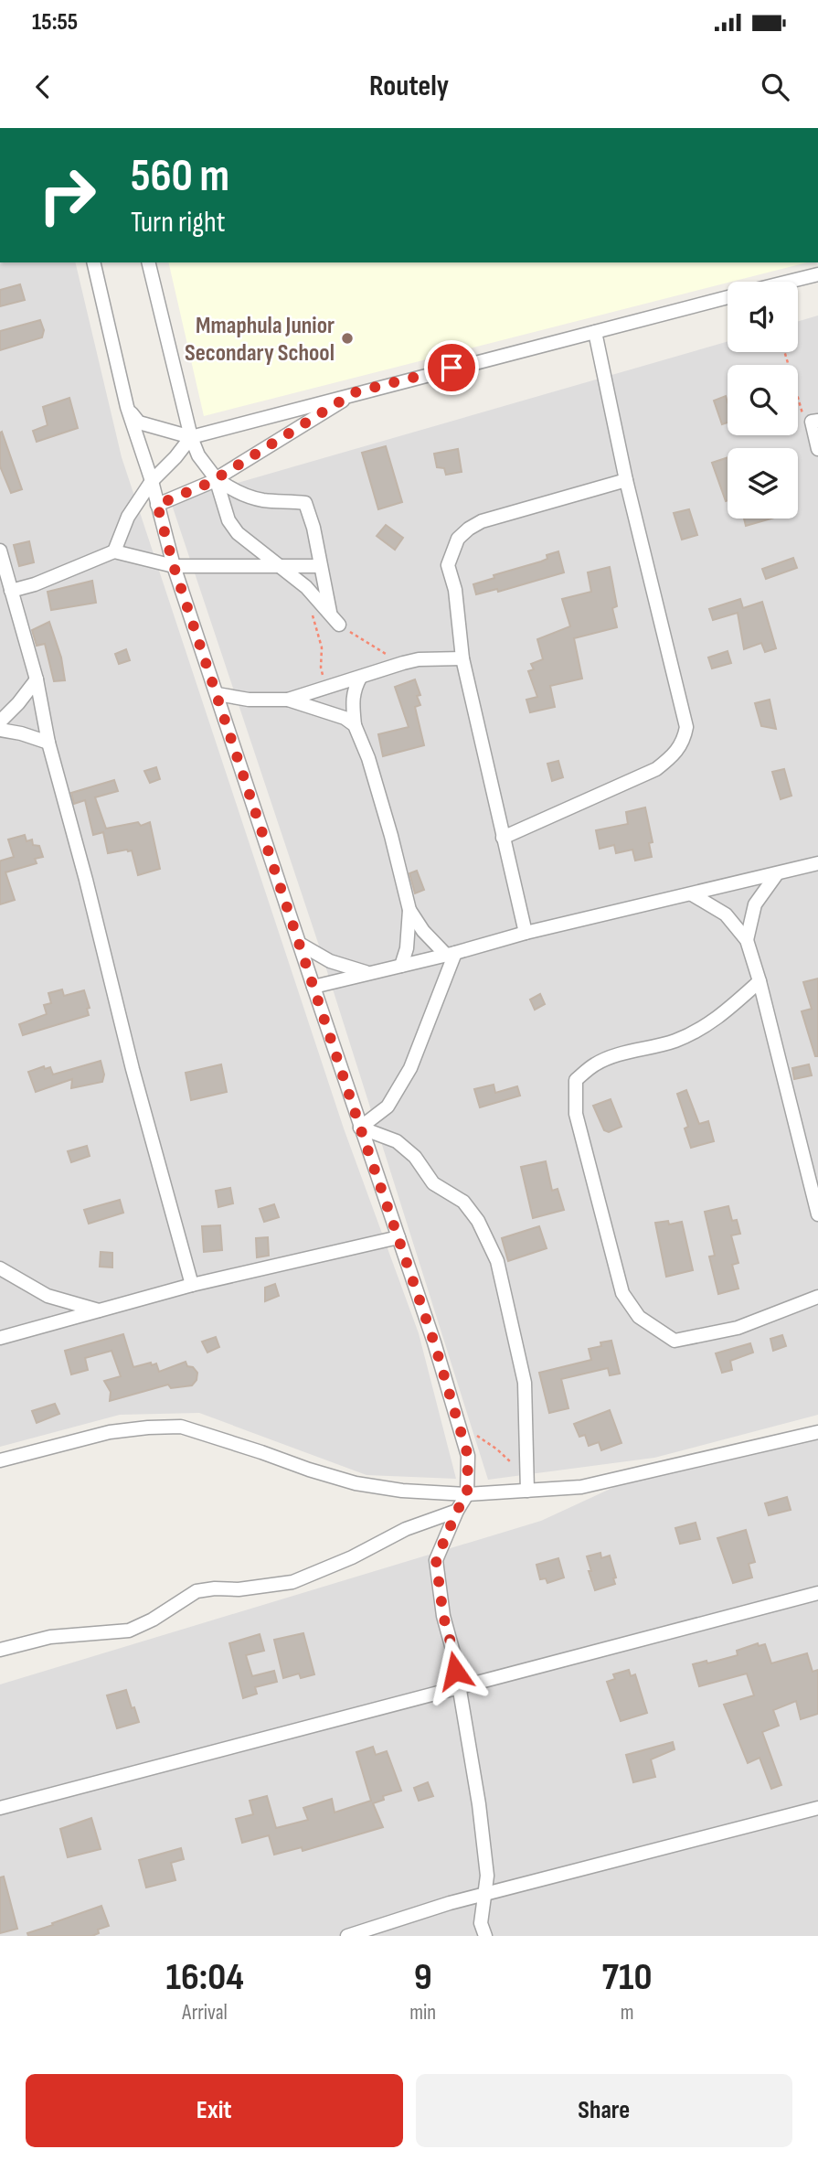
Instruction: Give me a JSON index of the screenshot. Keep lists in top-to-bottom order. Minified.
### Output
{"places":["Mmaphula Junior Secondary School"],"page":{"status":"15:55","header":"Routely","turn":["560 m","Turn right"],"eta":["16:04","Arrival","9","min","710","m"],"buttons":["Exit","Share"]}}
